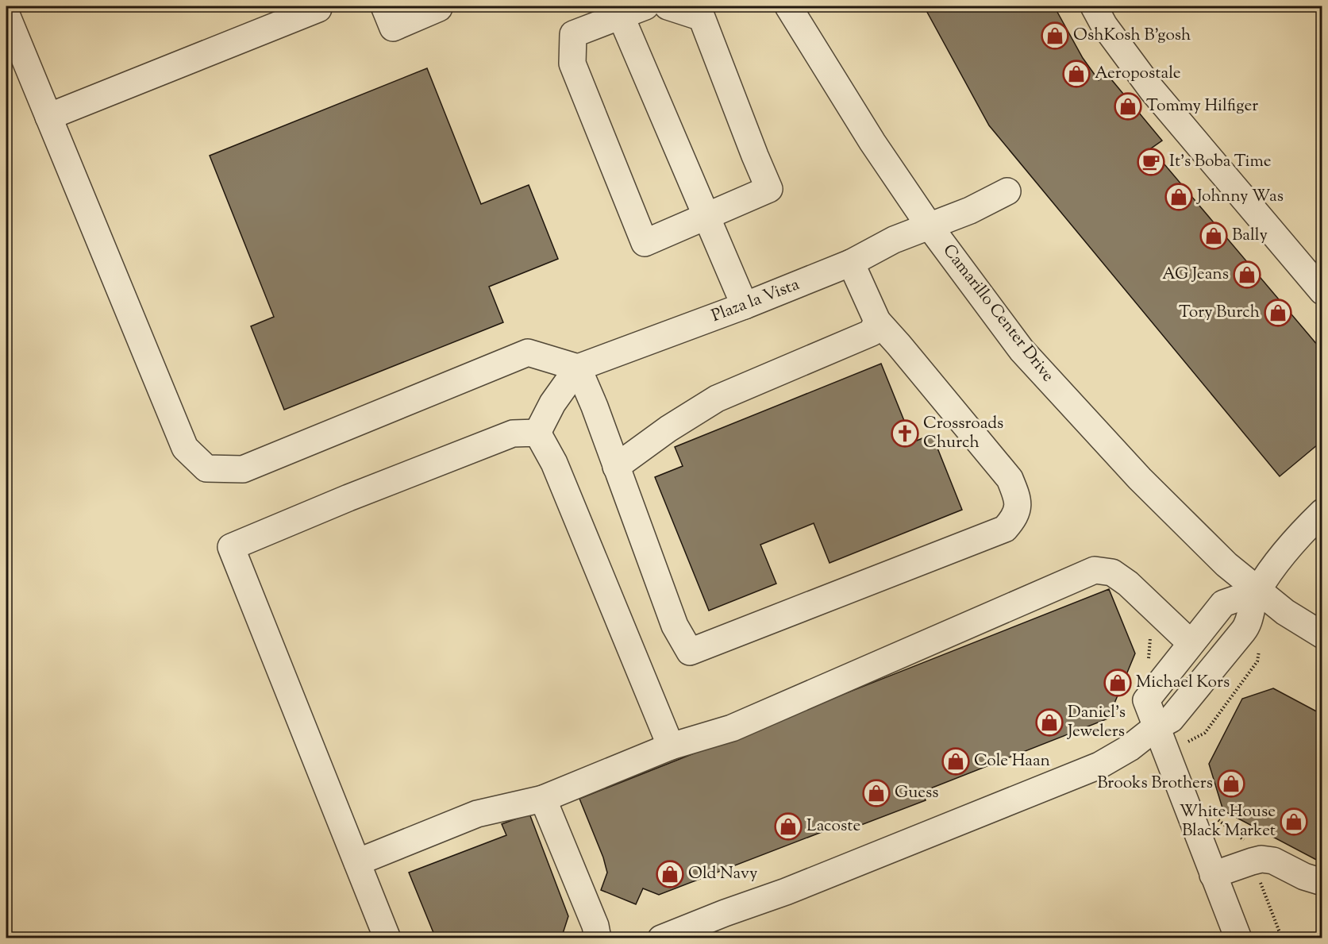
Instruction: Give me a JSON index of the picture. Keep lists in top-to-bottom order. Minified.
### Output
{"streets":{"street":["Plaza la Vista","Camarillo Center Drive"]},"crossings":[["Plaza la Vista","Camarillo Center Drive"]],"places":{"shop":["OshKosh B'gosh","Aeropostale","Tommy Hilfiger","Johnny Was","Bally","AG Jeans","Tory Burch","Michael Kors","Daniel's Jewelers","Cole Haan","Brooks Brothers","Guess","White House Black Market","Lacoste","Old Navy"],"cafe":["It's Boba Time"],"church":["Crossroads Church"]}}
